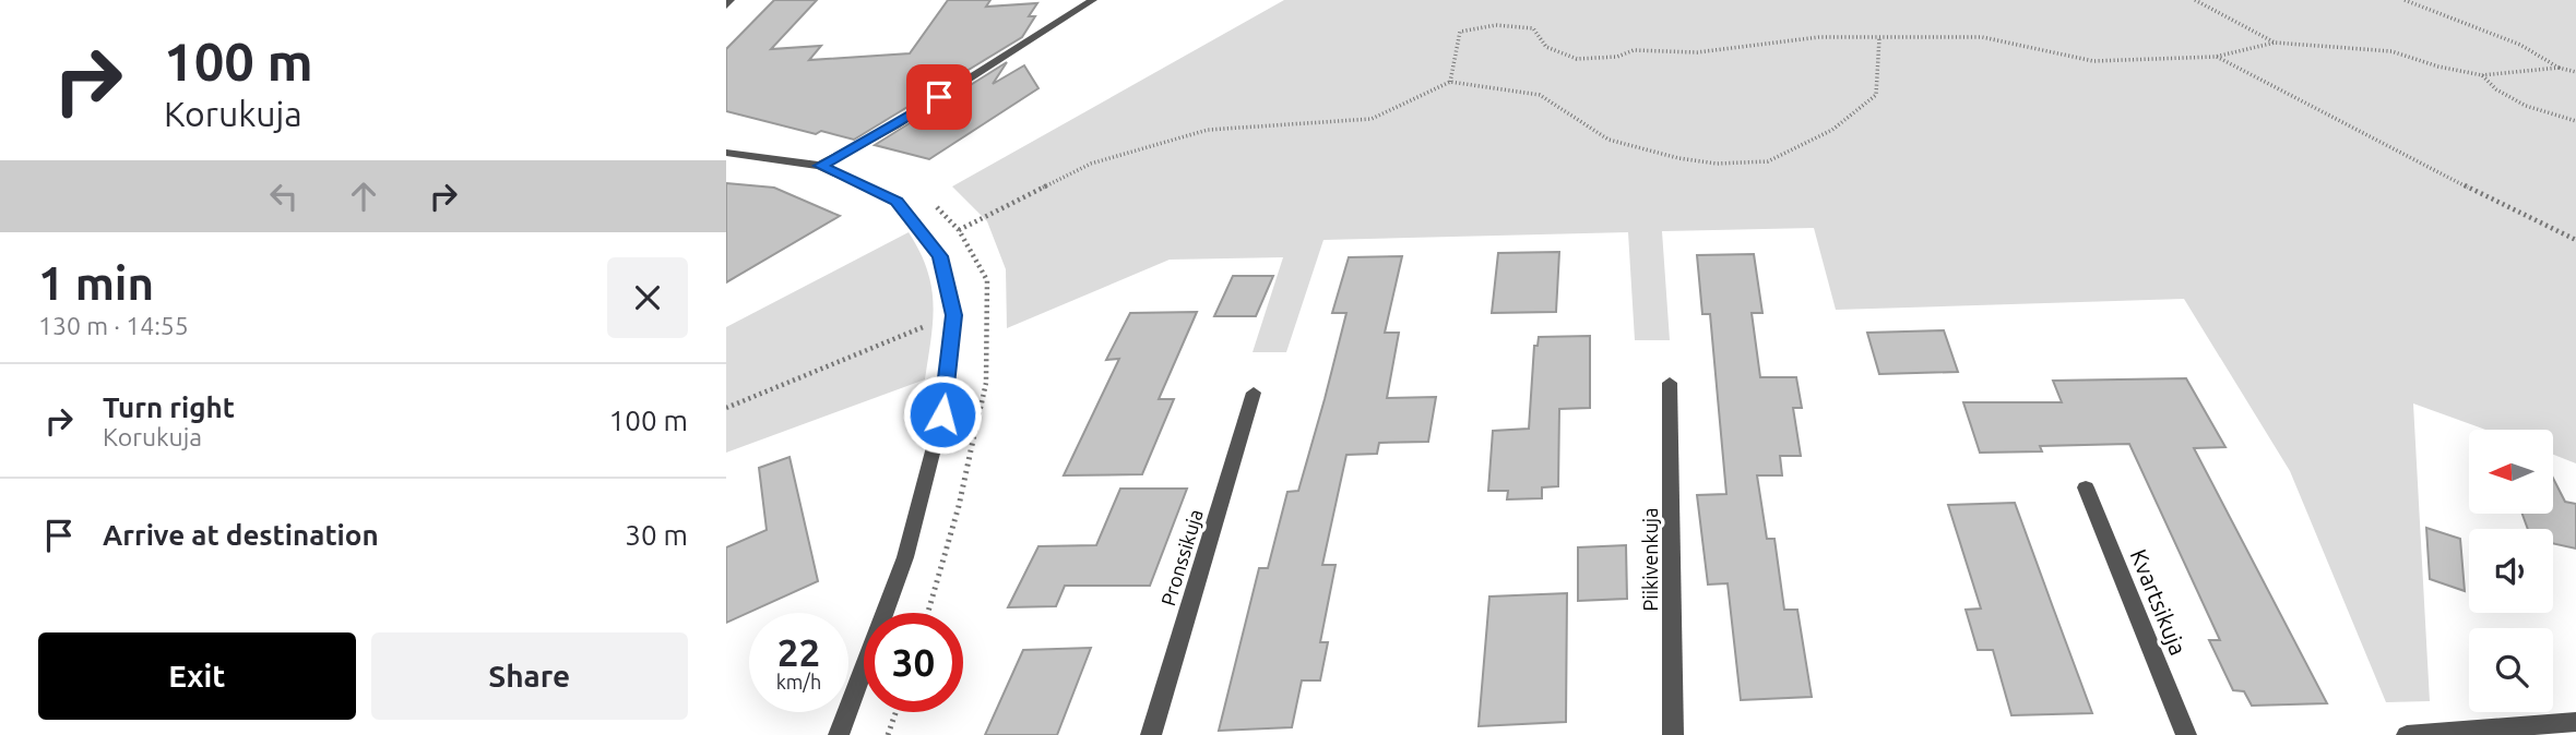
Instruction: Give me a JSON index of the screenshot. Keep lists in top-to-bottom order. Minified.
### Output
{"streets":{"street":["Pronssikuja","Piikivenkuja","Kvartsikuja"]},"north":"left","page":{"turn":["100 m","Korukuja"],"heading":["1 min","130 m · 14:55"],"list":[{"name":"Turn right","note":"Korukuja","value":"100 m"},{"name":"Arrive at destination","value":"30 m"}],"speed":"22 km/h","limit":"30","buttons":["Exit","Share"]}}
